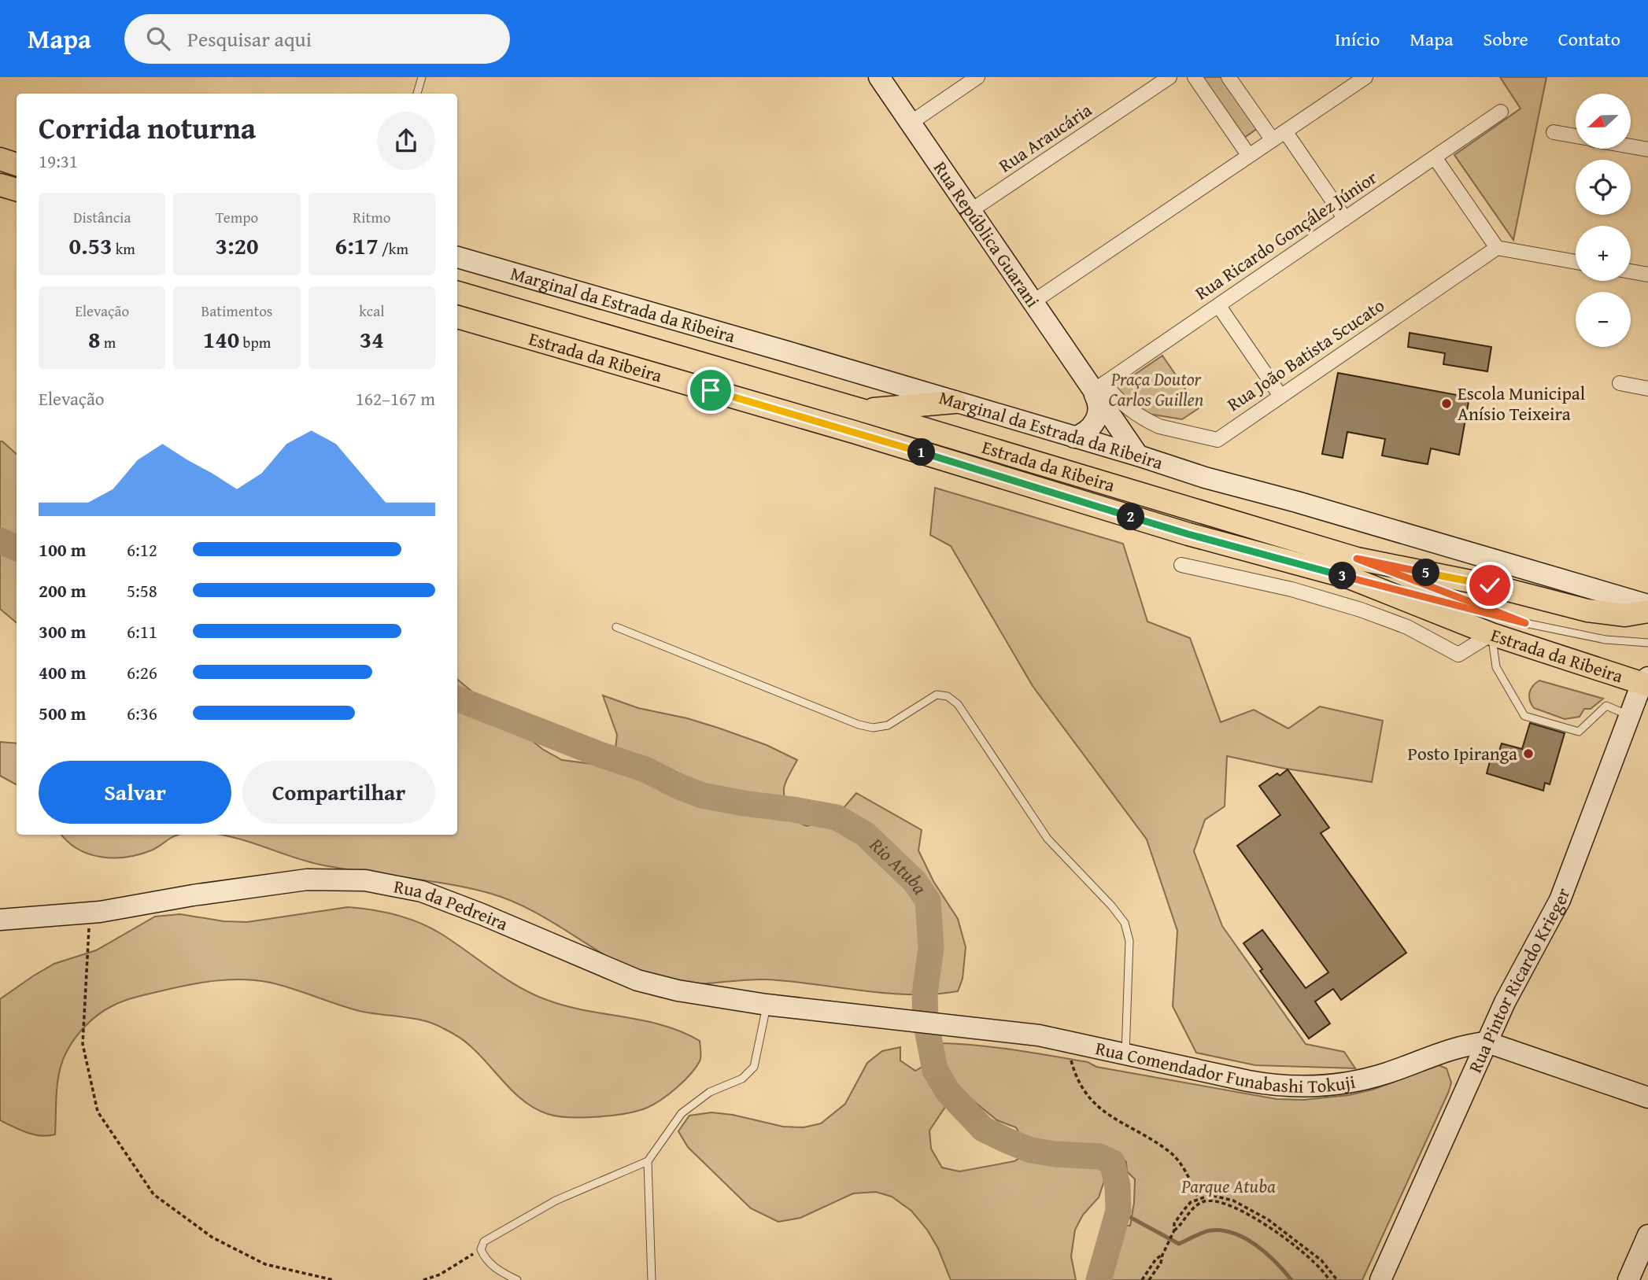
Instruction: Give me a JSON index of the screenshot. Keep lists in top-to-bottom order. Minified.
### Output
{"streets":{"main road":["Rua República Guarani","Marginal da Estrada da Ribeira","Estrada da Ribeira","Rua da Pedreira","Rua Pintor Ricardo Krieger","Rua Comendador Funabashi Tokuji"],"street":["Rua Araucária","Rua Ricardo Gonçález Júnior","Rua João Batista Scucato"]},"crossings":[["Rua Araucária","Rua República Guarani"],["Rua República Guarani","Rua Ricardo Gonçález Júnior"],["Rua República Guarani","Marginal da Estrada da Ribeira"],["Rua República Guarani","Rua João Batista Scucato"],["Rua Ricardo Gonçález Júnior","Rua João Batista Scucato"],["Estrada da Ribeira","Rua Pintor Ricardo Krieger"],["Rua da Pedreira","Rua Comendador Funabashi Tokuji"],["Rua Pintor Ricardo Krieger","Rua Comendador Funabashi Tokuji"]],"water":["Rio Atuba"],"parks":["Praça Doutor Carlos Guillen","Parque Atuba"],"places":["Escola Municipal Anísio Teixeira","Posto Ipiranga"],"north":"left","page":{"header":"Mapa","search":"Pesquisar aqui","nav":["Início","Mapa","Sobre","Contato"],"map_buttons":["+","−"],"heading":["Corrida noturna","19:31"],"stats":[["Distância","0.53 km"],["Tempo","3:20"],["Ritmo","6:17 /km"],["Elevação","8 m"],["Batimentos","140 bpm"],["kcal","34"]],"chart":["Elevação","162–167 m"],"pins":["1","2","5","3"],"list":[{"name":"100 m","note":"6:12"},{"name":"200 m","note":"5:58"},{"name":"300 m","note":"6:11"},{"name":"400 m","note":"6:26"},{"name":"500 m","note":"6:36"}],"buttons":["Salvar","Compartilhar"]}}
